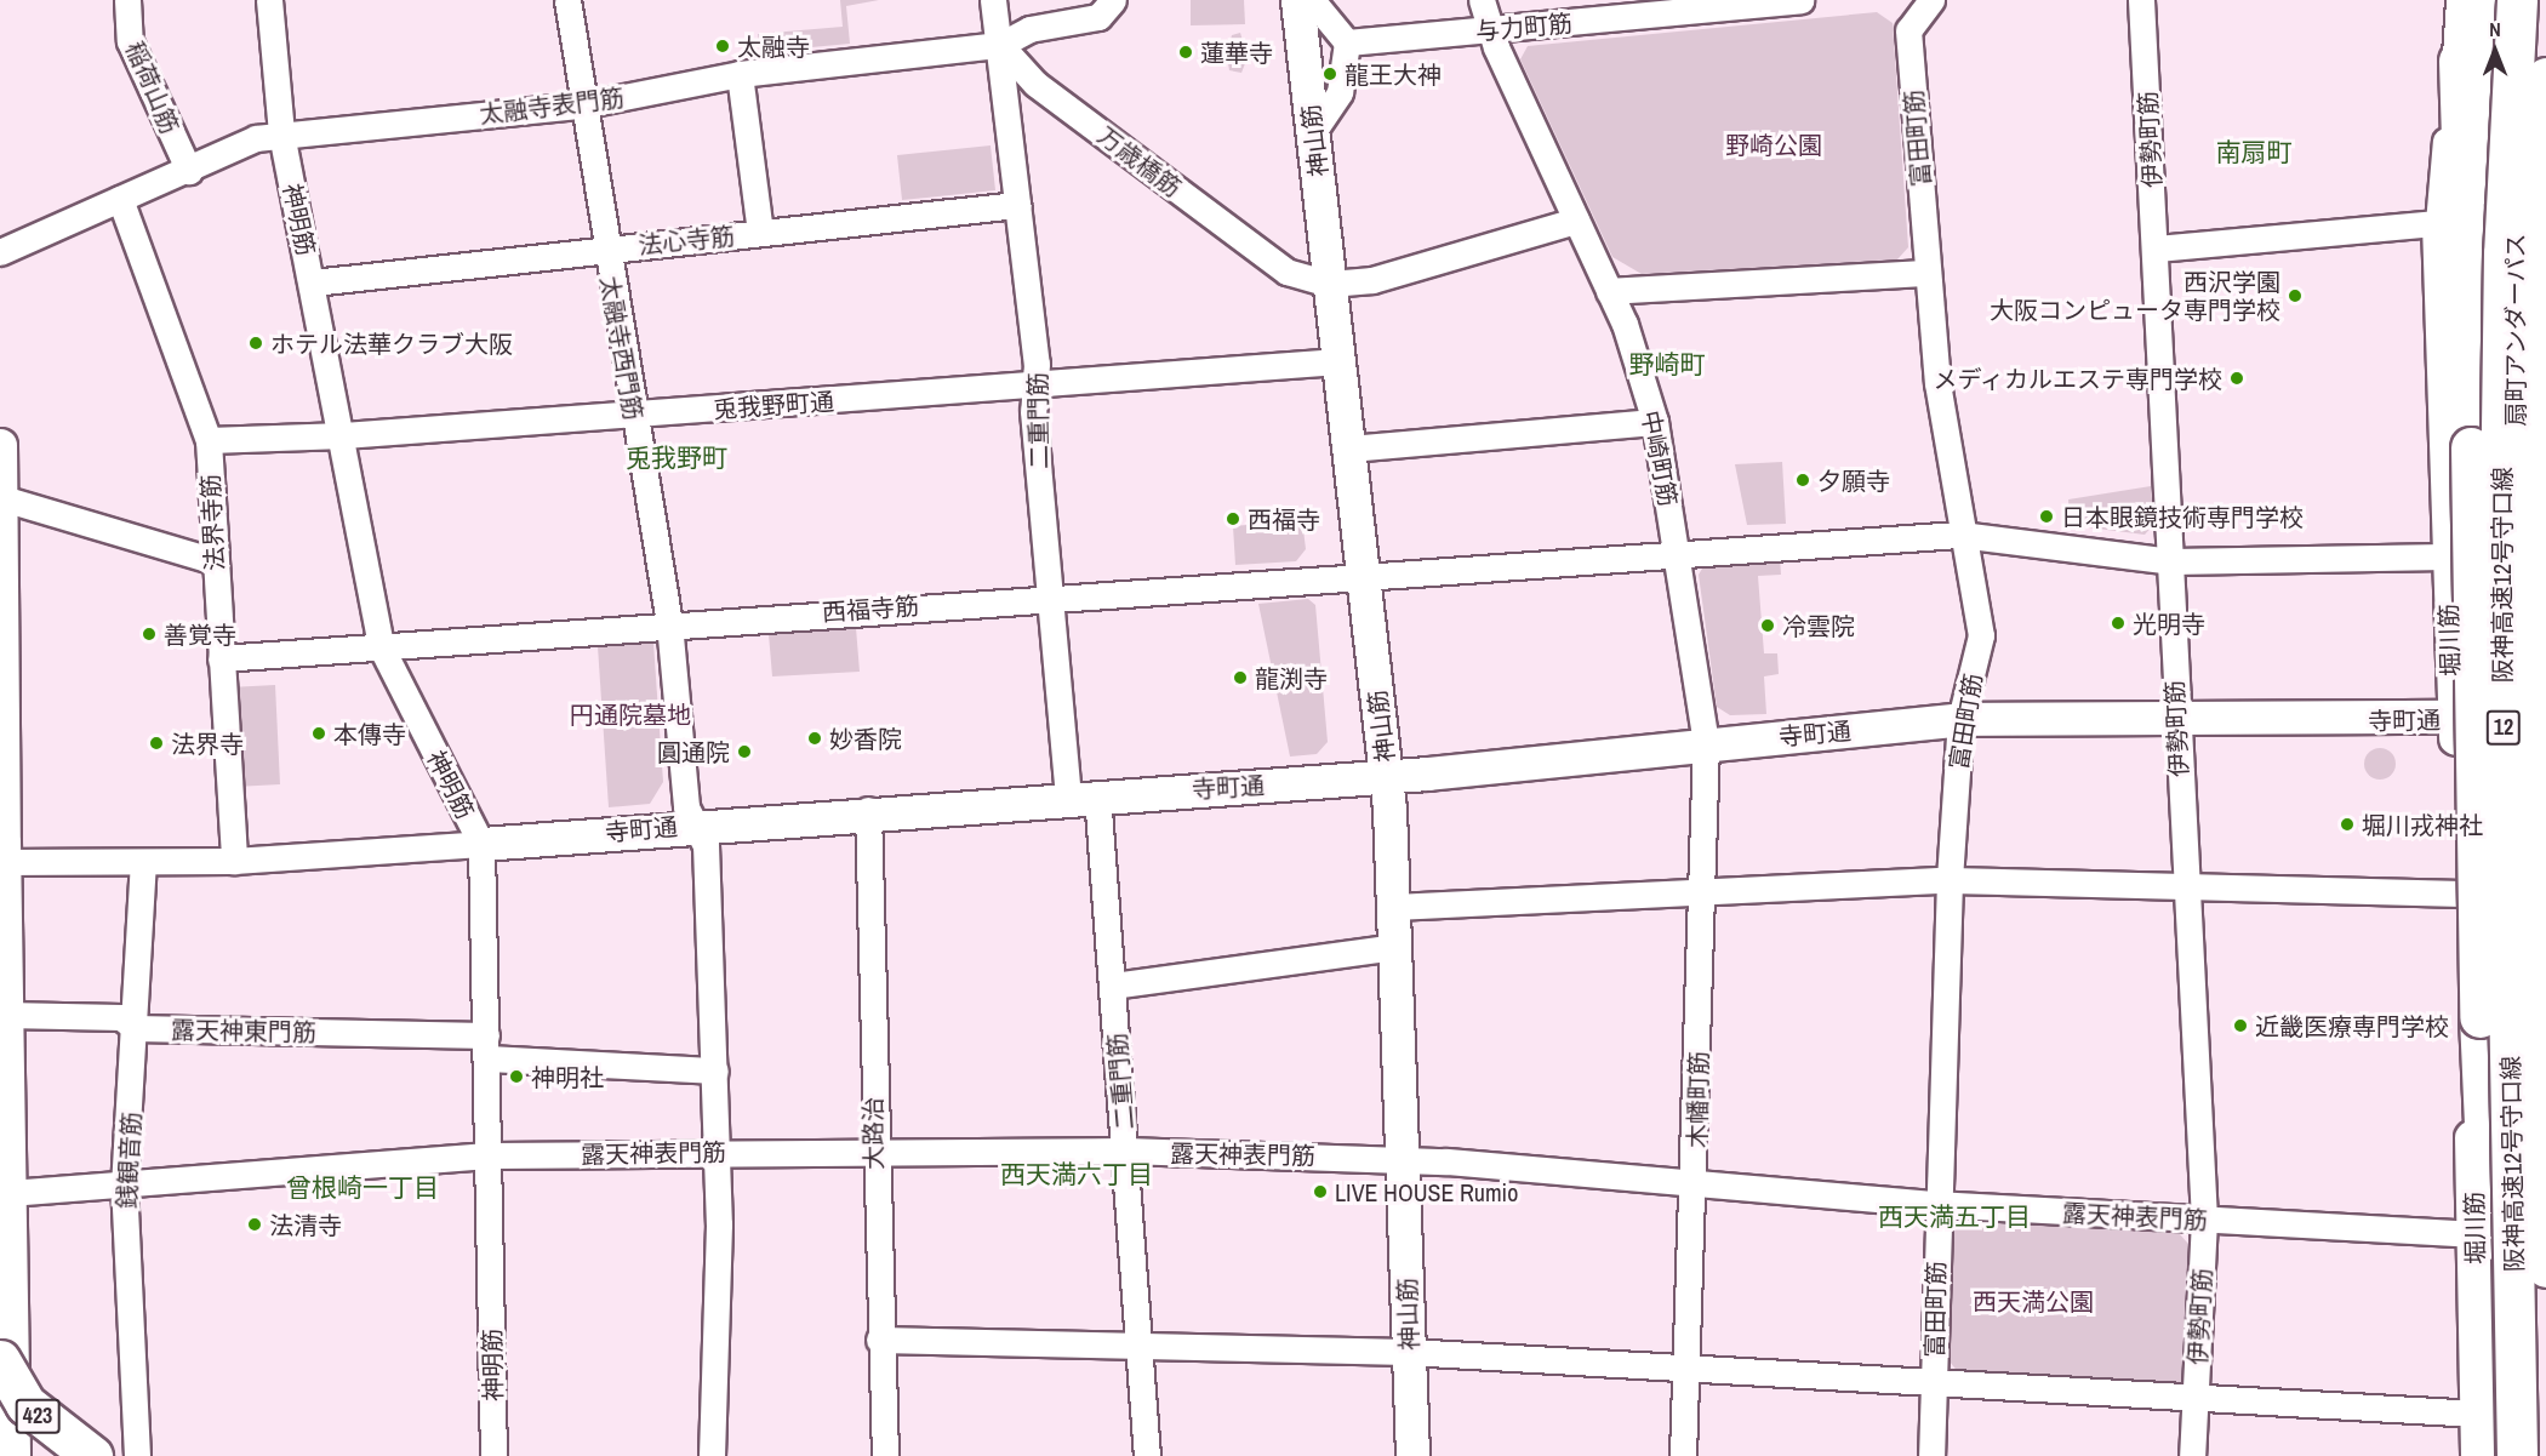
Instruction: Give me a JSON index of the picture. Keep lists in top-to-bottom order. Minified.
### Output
{"streets":{"highway":["阪神高速12号守口線","12","423"],"street":["与力町筋","稲荷山筋","太融寺表門筋","富田町筋","伊勢町筋","神山筋","万歳橋筋","神明筋","法心寺筋","扇町アンダーパス","太融寺西門筋","兎我野町通","二重門筋","中崎町筋","法界寺筋","西福寺筋","堀川筋","寺町通","露天神東門筋","木幡町筋","大路治","露天神表門筋","銭観音筋"]},"crossings":[["与力町筋","中崎町筋"],["稲荷山筋","太融寺表門筋"],["太融寺表門筋","万歳橋筋"],["太融寺表門筋","神明筋"],["太融寺表門筋","太融寺西門筋"],["太融寺表門筋","二重門筋"],["太融寺表門筋","法界寺筋"],["富田町筋","西福寺筋"],["富田町筋","寺町通"],["富田町筋","露天神表門筋"],["伊勢町筋","西福寺筋"],["伊勢町筋","寺町通"],["伊勢町筋","露天神表門筋"],["神山筋","万歳橋筋"],["神山筋","兎我野町通"],["神山筋","西福寺筋"],["神山筋","寺町通"],["神山筋","露天神表門筋"],["万歳橋筋","二重門筋"],["神明筋","法心寺筋"],["神明筋","兎我野町通"],["神明筋","西福寺筋"],["神明筋","寺町通"],["神明筋","露天神東門筋"],["神明筋","露天神表門筋"],["法心寺筋","太融寺西門筋"],["法心寺筋","二重門筋"],["扇町アンダーパス","阪神高速12号守口線"],["扇町アンダーパス","寺町通"],["太融寺西門筋","兎我野町通"],["太融寺西門筋","西福寺筋"],["太融寺西門筋","寺町通"],["太融寺西門筋","露天神東門筋"],["太融寺西門筋","露天神表門筋"],["兎我野町通","二重門筋"],["兎我野町通","法界寺筋"],["二重門筋","西福寺筋"],["二重門筋","寺町通"],["二重門筋","露天神表門筋"],["中崎町筋","西福寺筋"],["中崎町筋","寺町通"],["中崎町筋","木幡町筋"],["法界寺筋","西福寺筋"],["法界寺筋","寺町通"],["西福寺筋","堀川筋"],["堀川筋","寺町通"],["堀川筋","露天神表門筋"],["寺町通","木幡町筋"],["寺町通","大路治"],["寺町通","銭観音筋"],["寺町通","423"],["露天神東門筋","銭観音筋"],["露天神東門筋","423"],["木幡町筋","露天神表門筋"],["大路治","露天神表門筋"],["露天神表門筋","銭観音筋"],["露天神表門筋","423"]],"districts":["南扇町","野崎町","兎我野町","西天満六丁目","曾根崎一丁目","西天満五丁目"],"parks":["野崎公園","円通院墓地","西天満公園"],"places":["太融寺","蓮華寺","龍王大神","西沢学園 大阪コンピュータ専門学校","ホテル法華クラブ大阪","メディカルエステ専門学校","夕願寺","日本眼鏡技術専門学校","西福寺","光明寺","冷雲院","善覚寺","龍渕寺","本傳寺","妙香院","法界寺","圓通院","堀川戎神社","近畿医療専門学校","神明社","LIVE HOUSE Rumio","法清寺"],"north":"top"}
